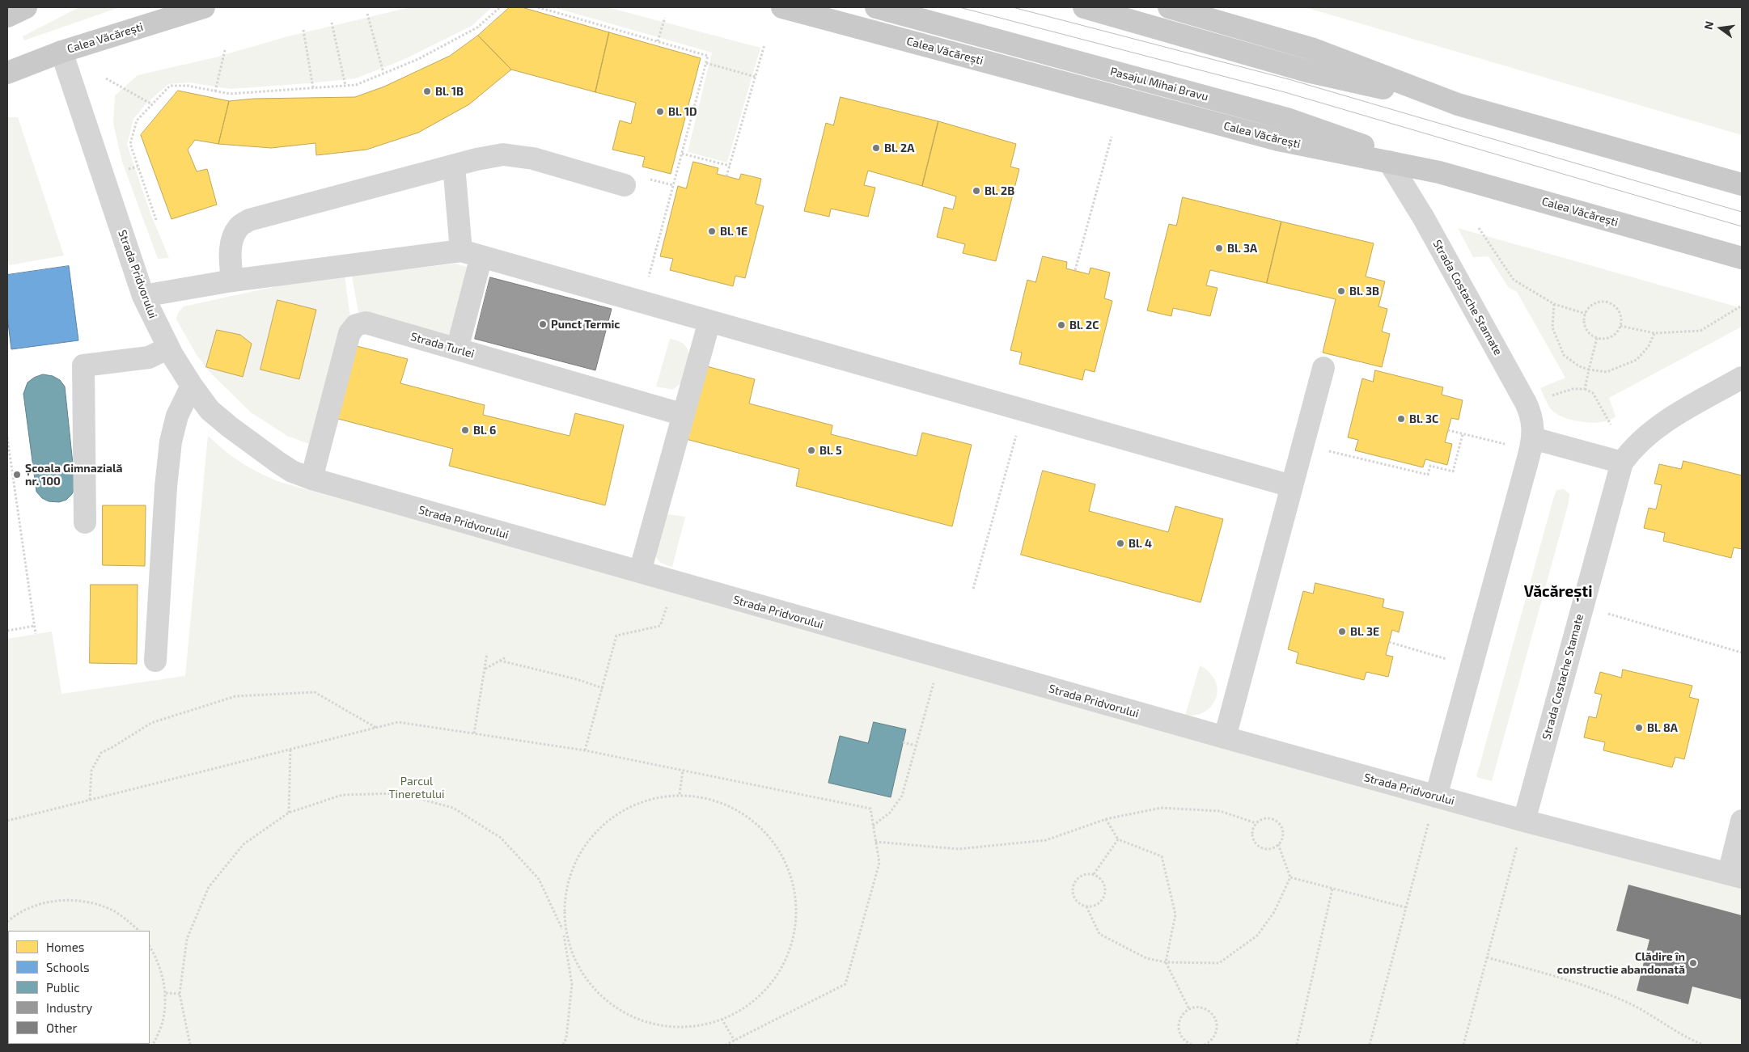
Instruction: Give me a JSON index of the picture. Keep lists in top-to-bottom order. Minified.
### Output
{"streets":{"main road":["Calea Văcărești","Pasajul Mihai Bravu"],"street":["Strada Pridvorului","Strada Costache Stamate","Strada Turlei"]},"crossings":[["Calea Văcărești","Pasajul Mihai Bravu"],["Calea Văcărești","Strada Pridvorului"],["Calea Văcărești","Strada Costache Stamate"],["Strada Pridvorului","Strada Costache Stamate"],["Strada Pridvorului","Strada Turlei"]],"districts":["Văcărești"],"parks":["Parcul Tineretului"],"places":["Bl. 1B","Bl. 1D","Bl. 2A","Bl. 2B","Bl. 1E","Bl. 3A","Bl. 3B","Punct Termic","Bl. 2C","Bl. 3C","Bl. 6","Bl. 5","Școala Gimnazială nr. 100","Bl. 4","Bl. 3E","Bl. 8A","Clădire în constructie abandonată"],"legend":["Homes","Schools","Public","Industry","Other"],"north":"left"}
